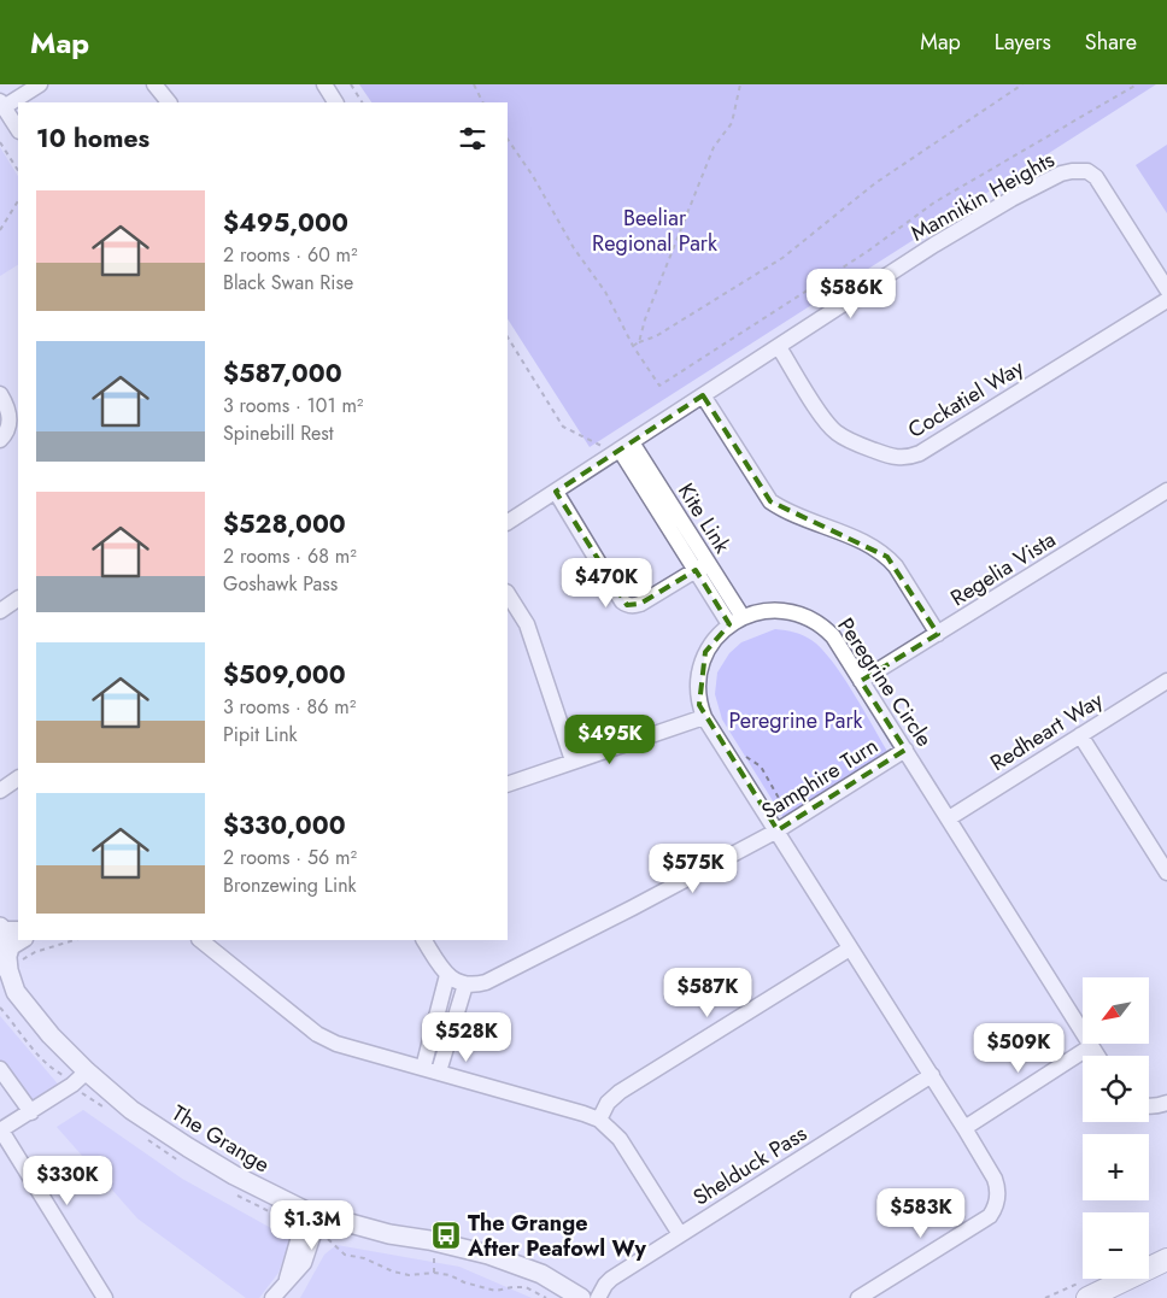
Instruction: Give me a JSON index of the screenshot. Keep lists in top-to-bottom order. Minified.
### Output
{"streets":{"street":["Mannikin Heights","Cockatiel Way","Kite Link","Regelia Vista","Peregrine Circle","Redheart Way","Samphire Turn","The Grange","Shelduck Pass"]},"crossings":[["Mannikin Heights","Cockatiel Way"],["Mannikin Heights","Kite Link"],["Kite Link","Peregrine Circle"],["Regelia Vista","Peregrine Circle"],["Peregrine Circle","Redheart Way"],["Peregrine Circle","Samphire Turn"]],"parks":["Beeliar Regional Park","Peregrine Park"],"places":{"bus stop":["The Grange After Peafowl Wy"]},"north":"bottom left","page":{"header":"Map","nav":["Map","Layers","Share"],"heading":"10 homes","list":[{"name":"$495,000","note":"2 rooms · 60 m² · Black Swan Rise"},{"name":"$587,000","note":"3 rooms · 101 m² · Spinebill Rest"},{"name":"$528,000","note":"2 rooms · 68 m² · Goshawk Pass"},{"name":"$509,000","note":"3 rooms · 86 m² · Pipit Link"},{"name":"$330,000","note":"2 rooms · 56 m² · Bronzewing Link"}],"price":["$586K","$470K","$495K","$575K","$587K","$528K","$509K","$330K","$583K","$1.3M"],"map_buttons":["+","−"]}}
